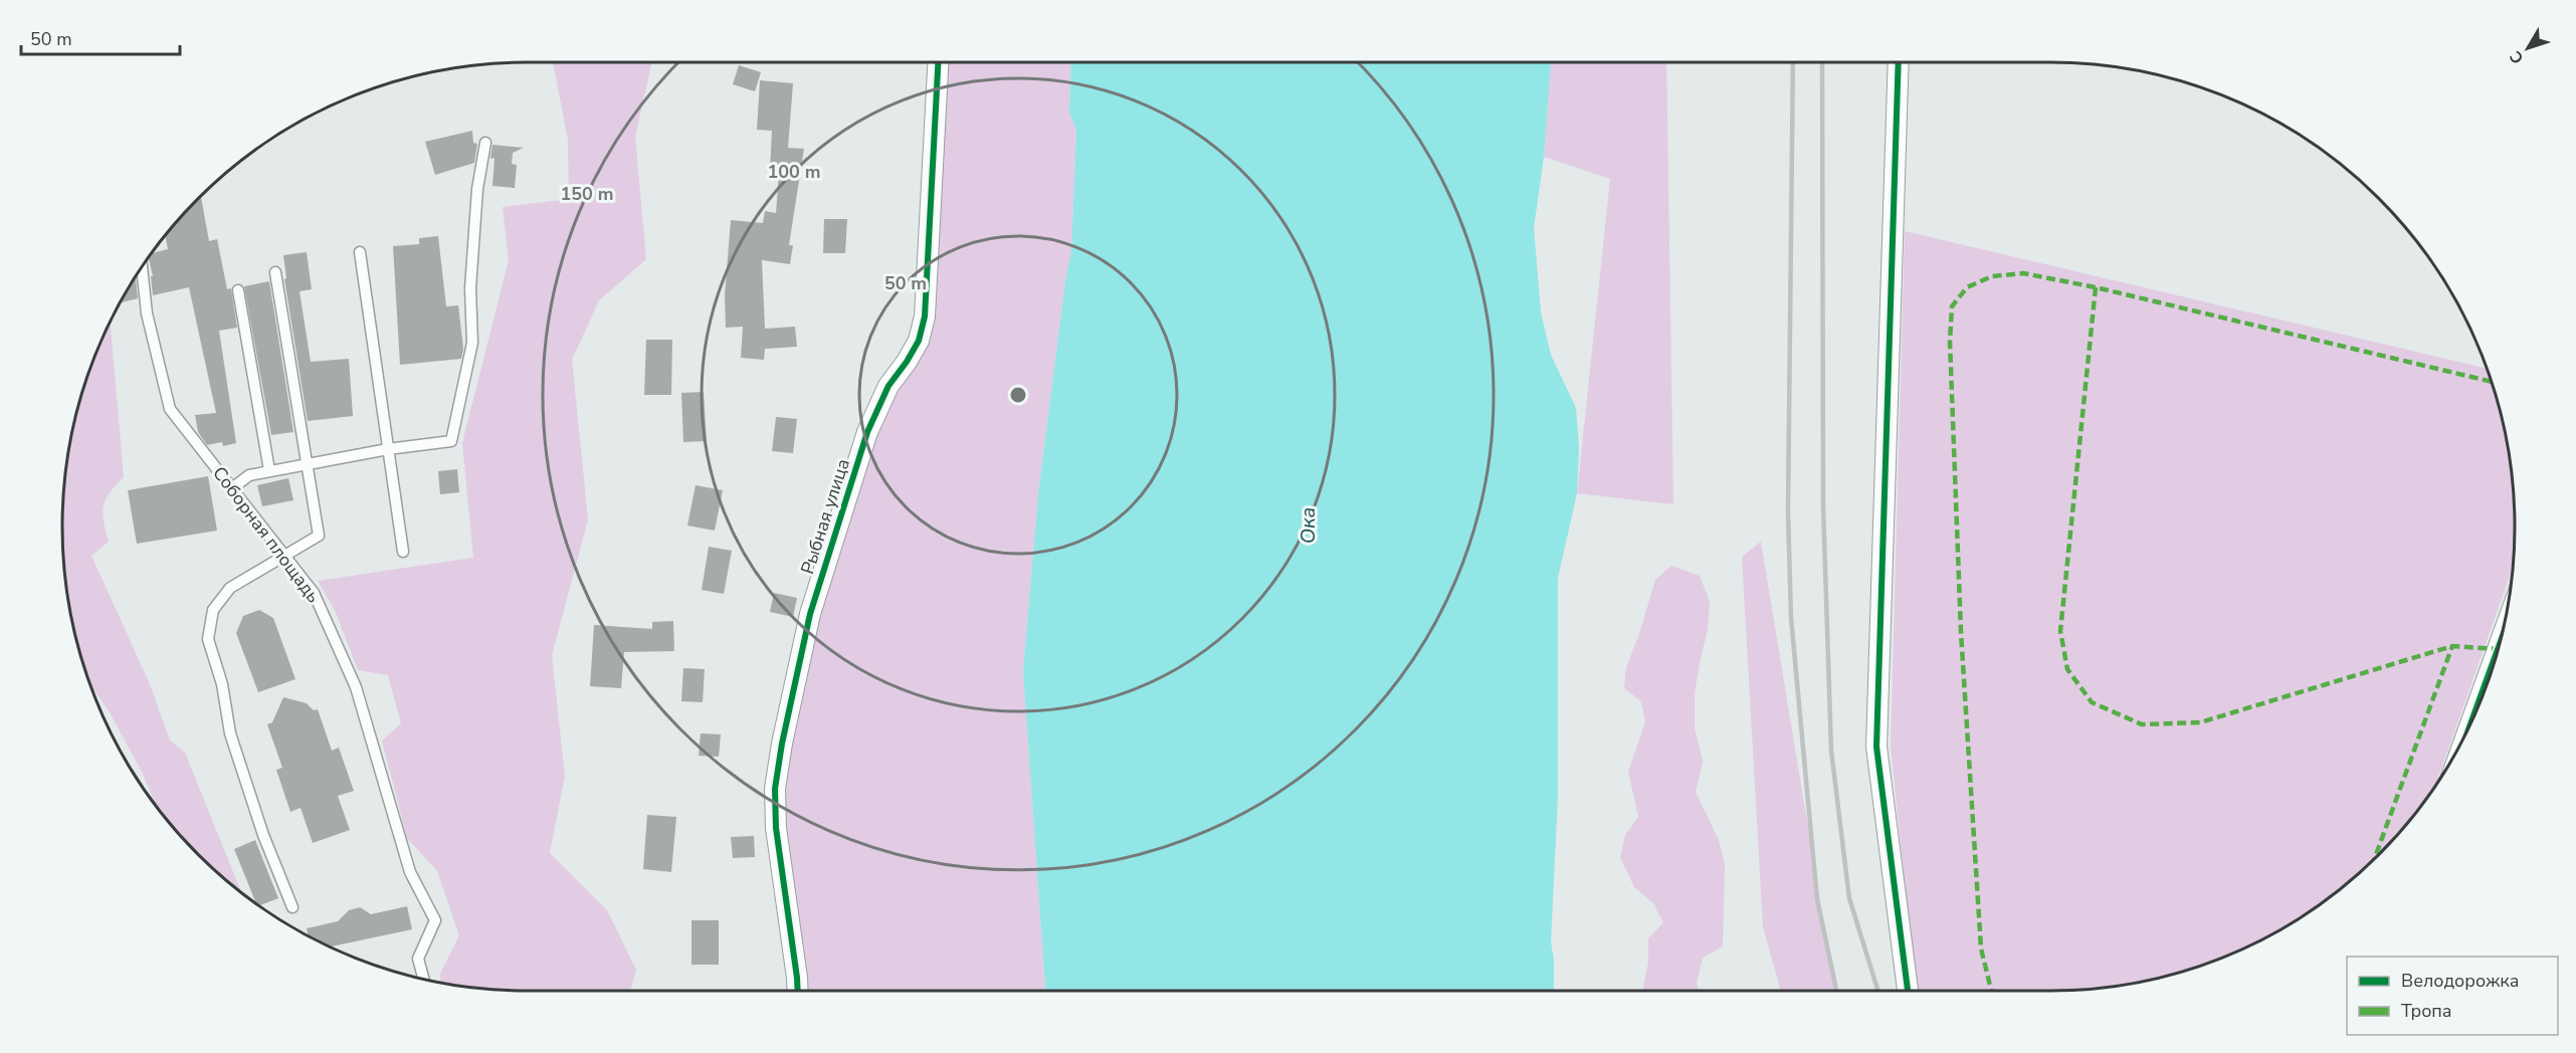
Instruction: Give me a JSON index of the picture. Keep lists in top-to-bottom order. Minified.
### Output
{"streets":{"street":["Рыбная улица"],"lane":["Соборная площадь"]},"water":["Ока"],"legend":["Велодорожка","Тропа"],"scale_bar":"50 m","north":"bottom left","rings":["100 m","150 m","50 m"]}
